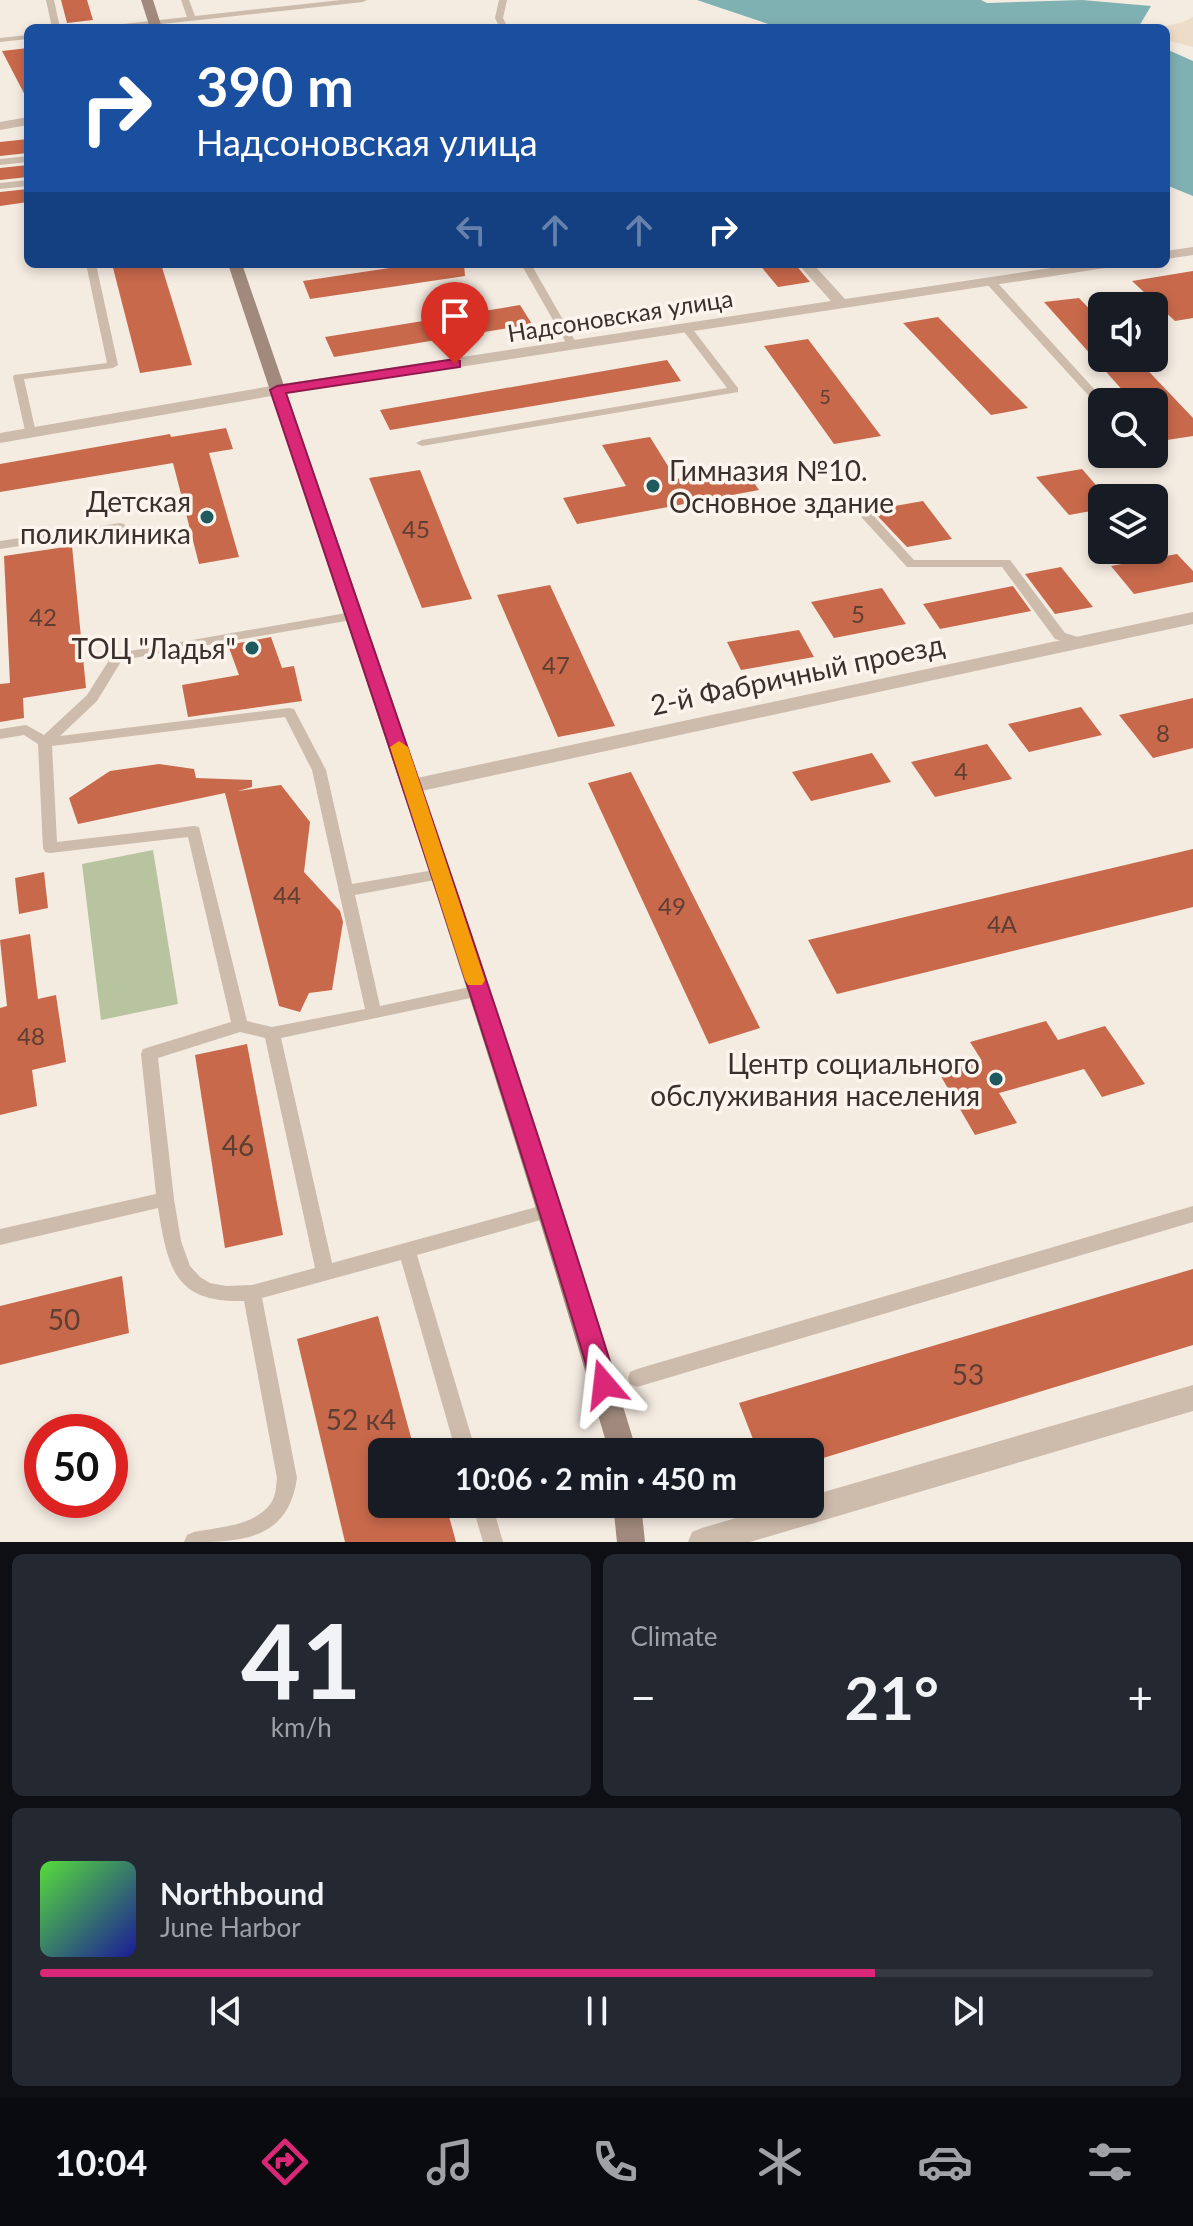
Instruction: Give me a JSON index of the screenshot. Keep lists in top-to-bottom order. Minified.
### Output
{"streets":{"street":["Надсоновская улица","2-й Фабричный проезд"]},"places":["Гимназия №10. Основное здание","Детская поликлиника","ТОЦ \"Ладья\"","Центр социального обслуживания населения"],"house_numbers":["5","45","5","42","47","8","4","44","49","4А","48","46","50","53","52 к4"],"page":{"turn":["390 m","Надсоновская улица"],"limit":"50","trip":"10:06 · 2 min · 450 m","tile":[["41","km/h"],"Climate"],"heat":["−","21°","+"],"song":["Northbound","June Harbor"],"tabs":"10:04"}}
